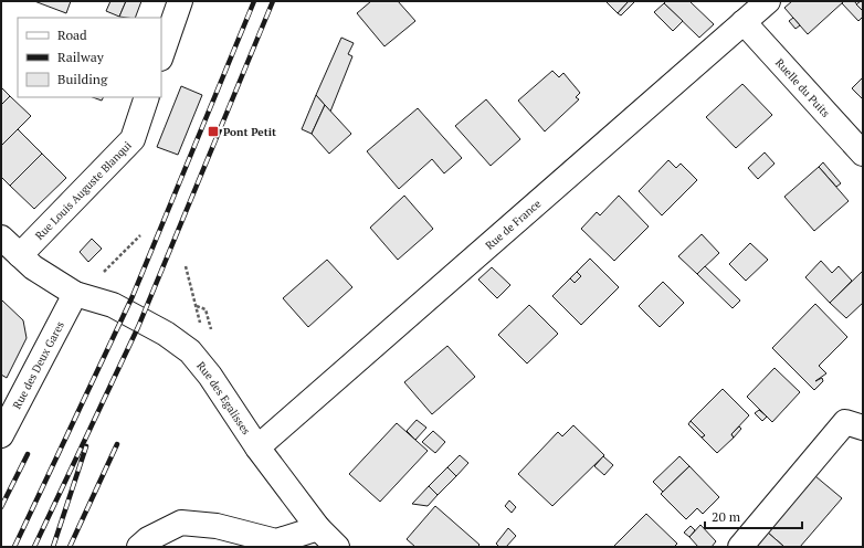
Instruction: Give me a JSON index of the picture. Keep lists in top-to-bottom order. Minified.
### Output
{"streets":{"street":["Ruelle du Puits","Rue Louis Auguste Blanqui","Rue de France","Rue des Deux Gares","Rue des Egalisses"]},"crossings":[["Ruelle du Puits","Rue de France"],["Rue Louis Auguste Blanqui","Rue des Egalisses"],["Rue de France","Rue des Egalisses"],["Rue des Deux Gares","Rue des Egalisses"]],"places":{"transit":["Pont Petit"]},"legend":["Road","Railway","Building"],"scale_bar":"20 m"}
